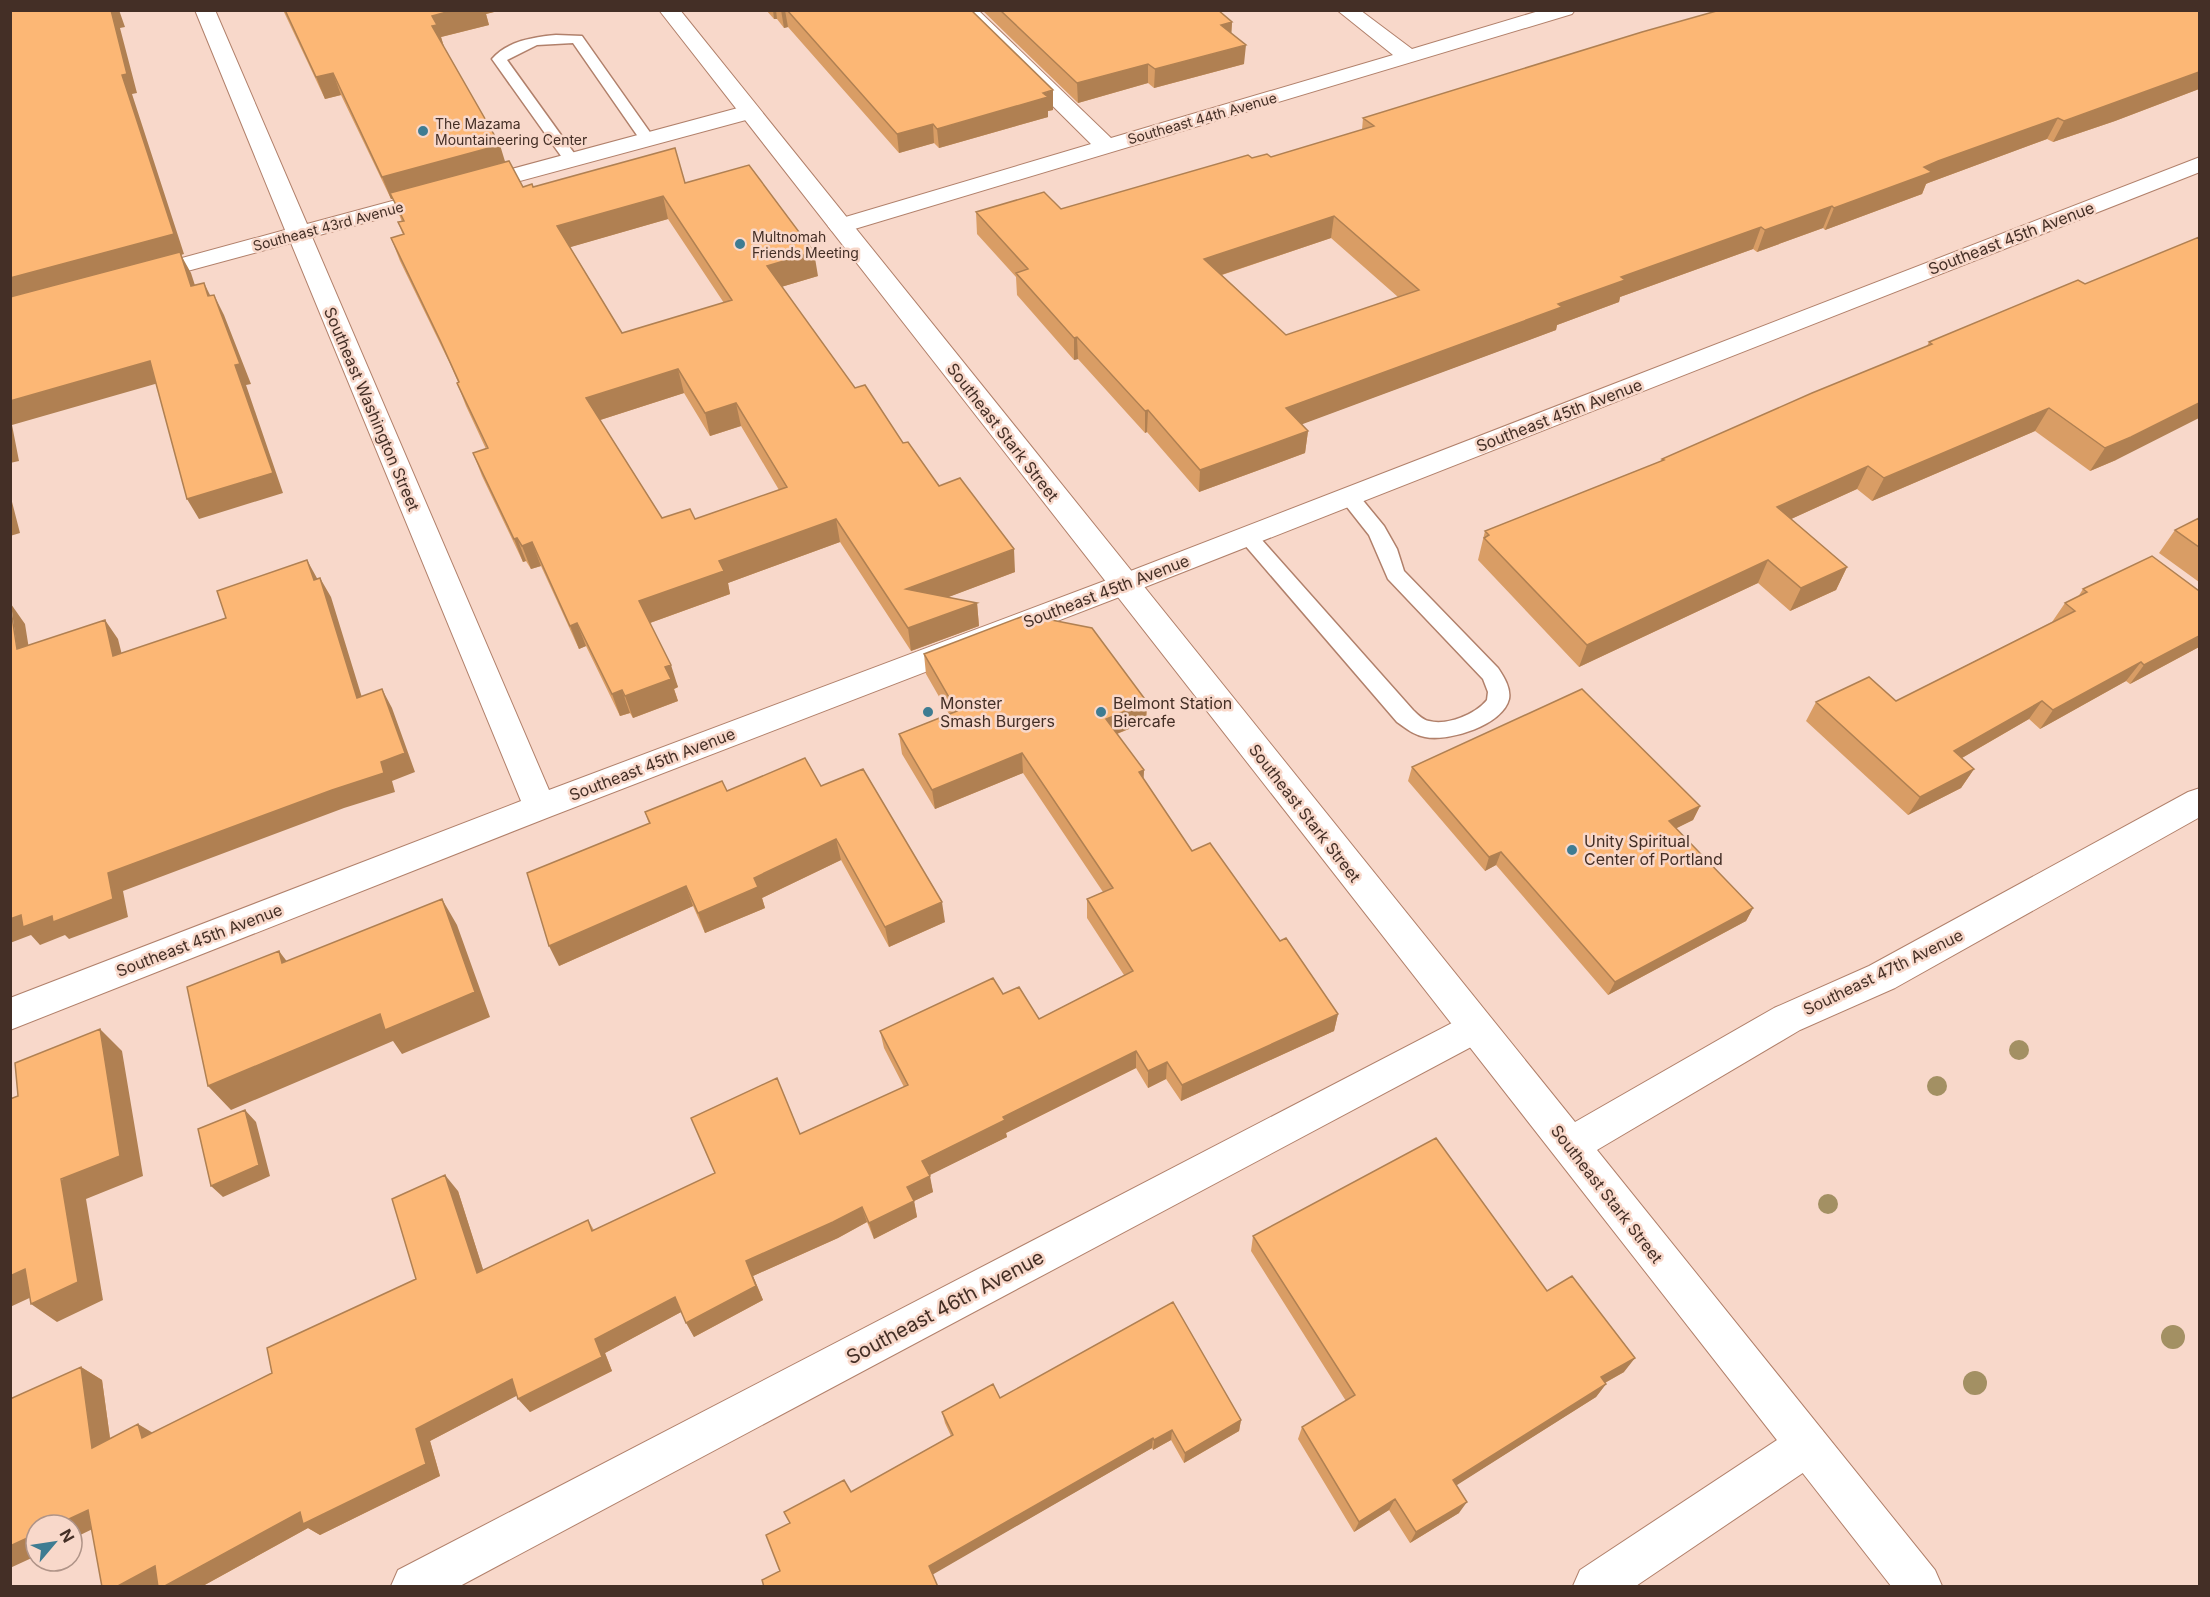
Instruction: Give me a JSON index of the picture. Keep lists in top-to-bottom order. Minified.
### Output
{"streets":{"street":["Southeast 44th Avenue","Southeast 43rd Avenue","Southeast 45th Avenue","Southeast Washington Street","Southeast Stark Street","Southeast 47th Avenue","Southeast 46th Avenue"]},"crossings":[["Southeast 44th Avenue","Southeast Stark Street"],["Southeast 43rd Avenue","Southeast Washington Street"],["Southeast 43rd Avenue","Southeast Stark Street"],["Southeast 45th Avenue","Southeast Washington Street"],["Southeast 45th Avenue","Southeast Stark Street"],["Southeast Stark Street","Southeast 47th Avenue"],["Southeast Stark Street","Southeast 46th Avenue"]],"places":["The Mazama Mountaineering Center","Multnomah Friends Meeting","Monster Smash Burgers","Belmont Station Biercafe","Unity Spiritual Center of Portland"],"north":"top right"}
